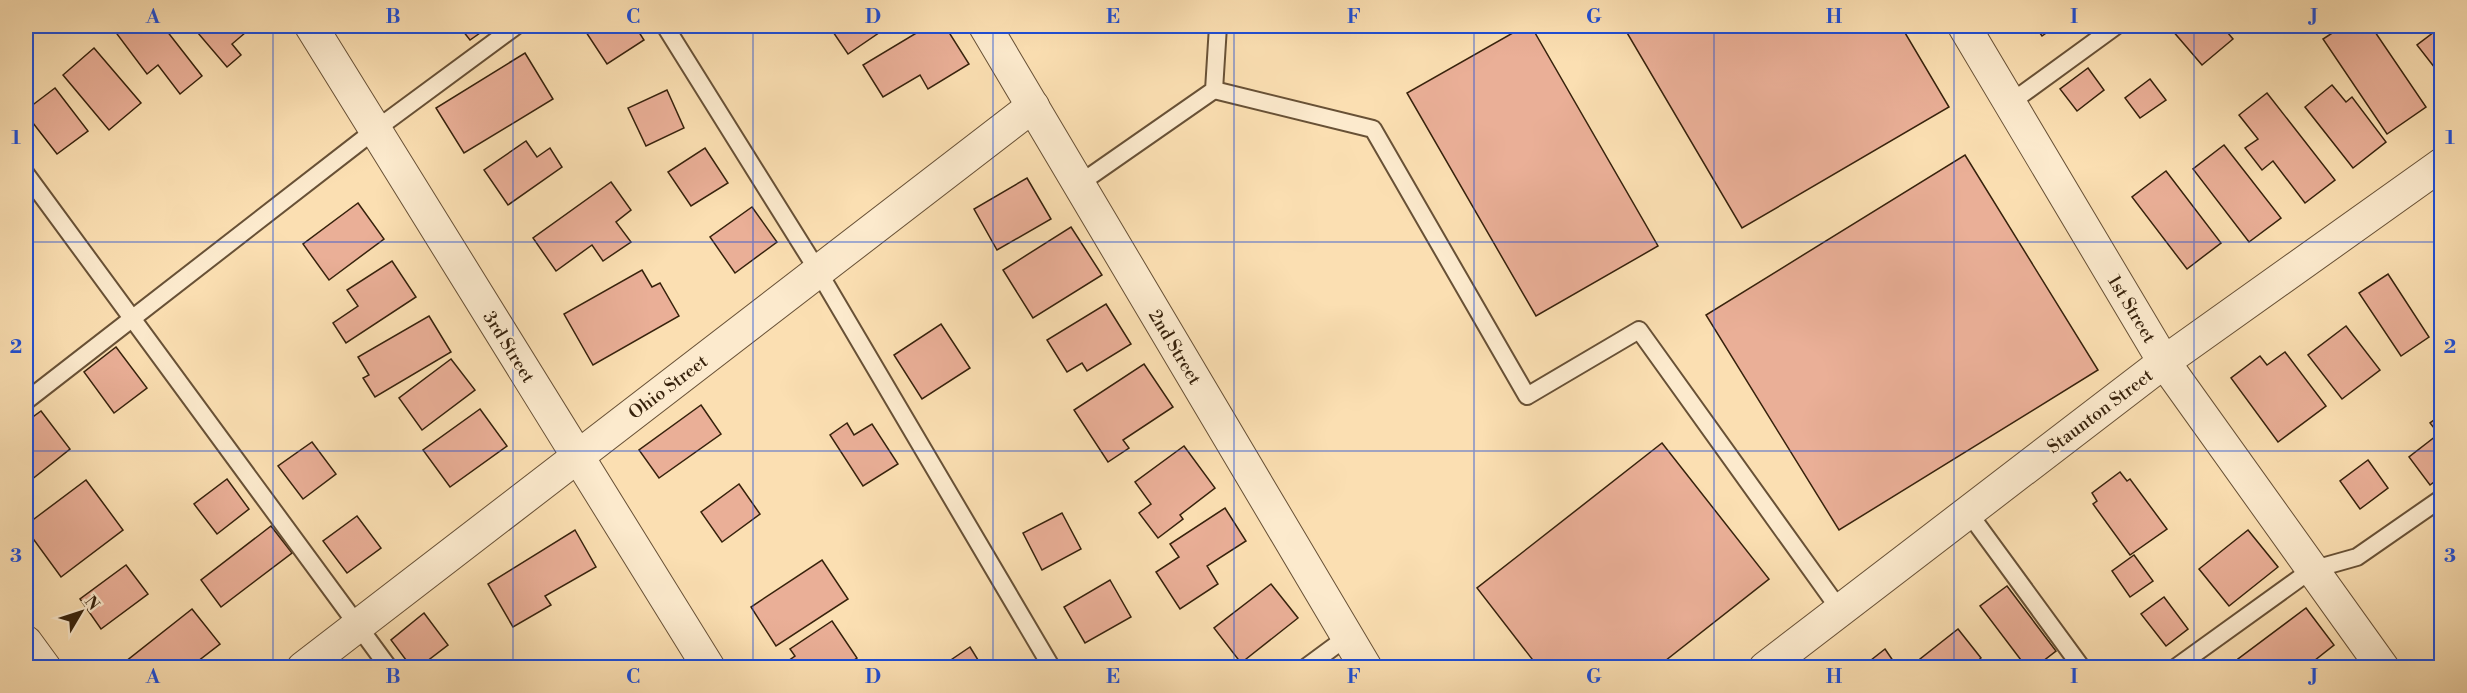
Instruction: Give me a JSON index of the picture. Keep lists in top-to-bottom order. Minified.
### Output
{"streets":{"street":["1st Street","3rd Street","2nd Street","Ohio Street","Staunton Street"]},"crossings":[["1st Street","Staunton Street"],["3rd Street","Ohio Street"],["2nd Street","Ohio Street"]],"north":"top right","grid":{"columns":["A","B","C","D","E","F","G","H","I","J"],"rows":["1","2","3"]}}
